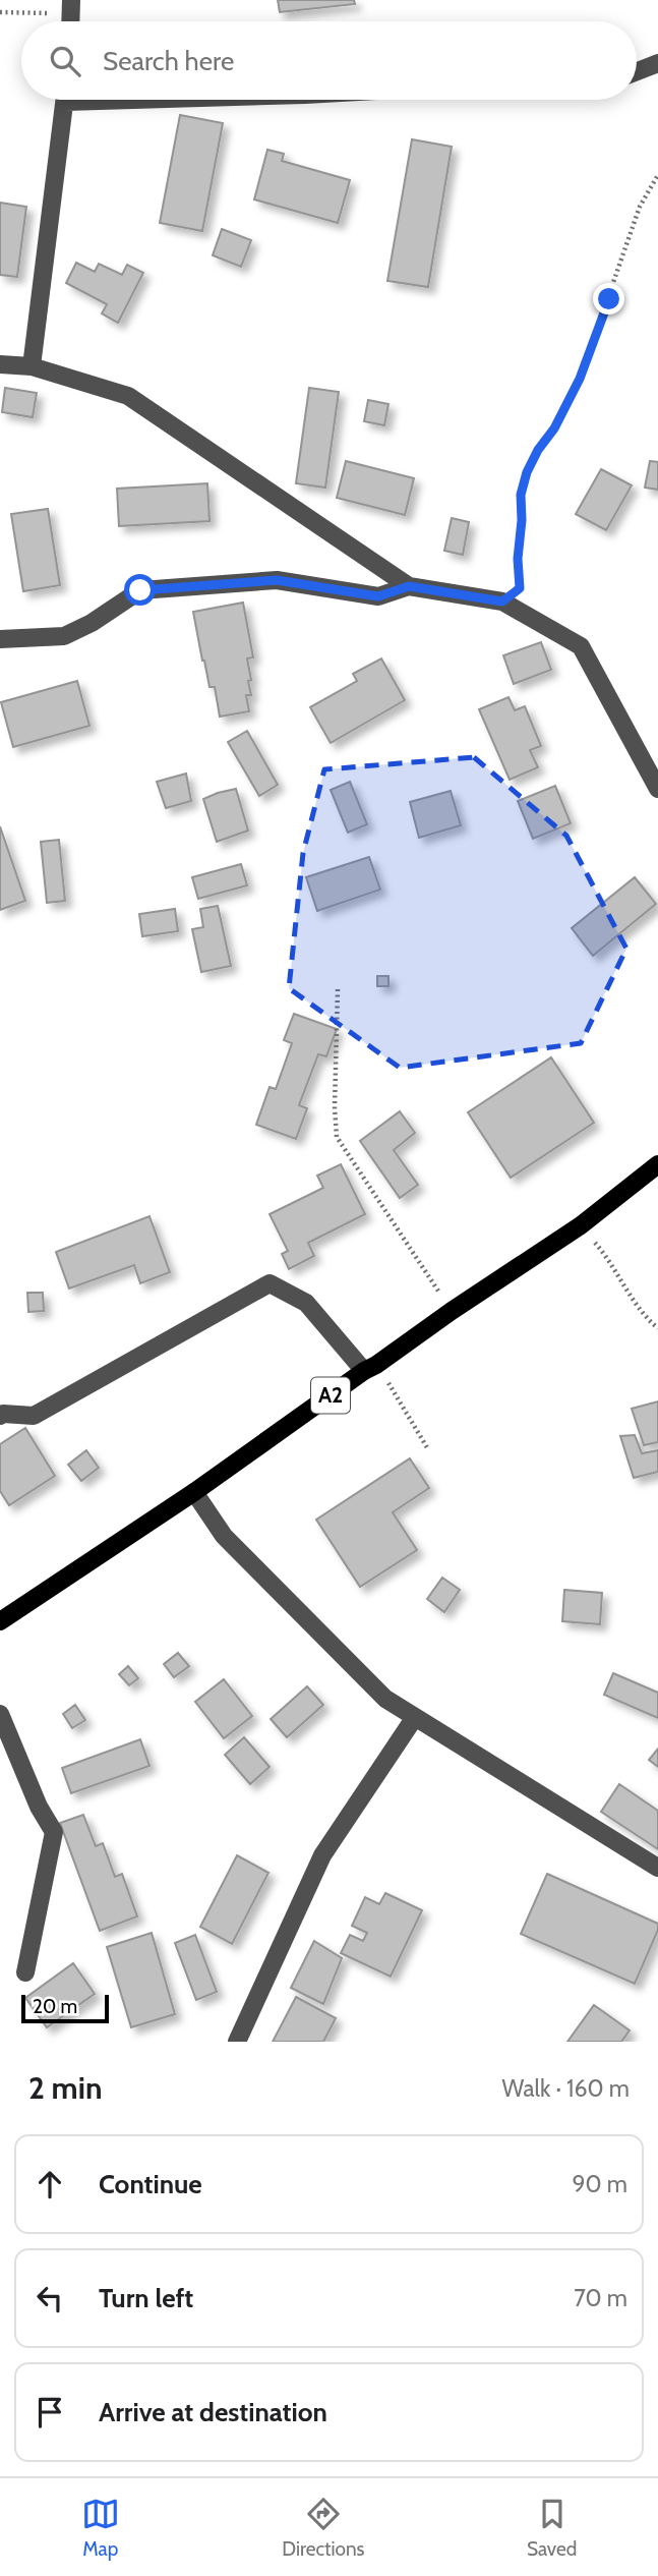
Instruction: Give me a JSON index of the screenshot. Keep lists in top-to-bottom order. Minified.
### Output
{"streets":{"main road":["A2"]},"scale_bar":"20 m","page":{"search":"Search here","scale":"20 m","heading":["2 min","Walk · 160 m"],"list":[["Continue","90 m"],["Turn left","70 m"],"Arrive at destination"],"nav":["Map","Directions","Saved"]}}
